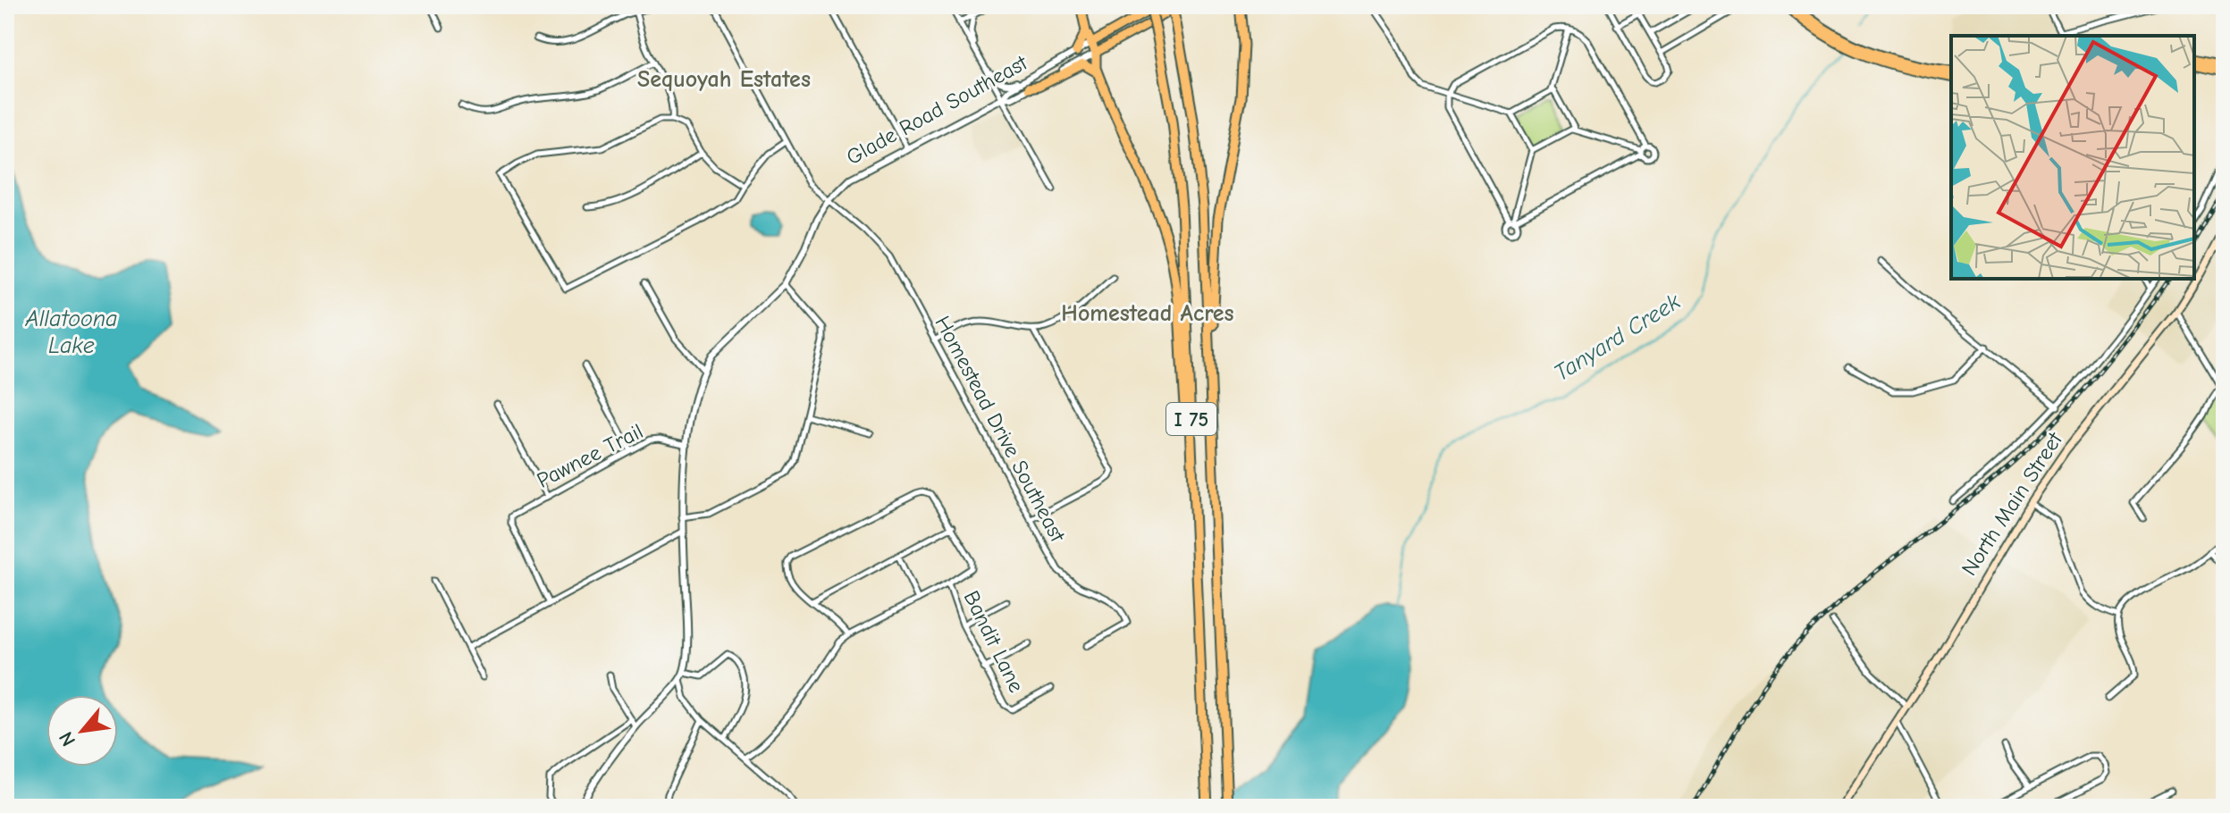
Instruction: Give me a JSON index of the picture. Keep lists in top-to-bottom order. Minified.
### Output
{"streets":{"highway":["I 75"],"main road":["Glade Road Southeast","North Main Street"],"street":["Homestead Drive Southeast","Pawnee Trail","Bandit Lane"]},"crossings":[["Glade Road Southeast","Homestead Drive Southeast"],["Glade Road Southeast","Pawnee Trail"]],"districts":["Sequoyah Estates","Homestead Acres"],"water":["Allatoona Lake","Tanyard Creek"],"north":"bottom left"}
